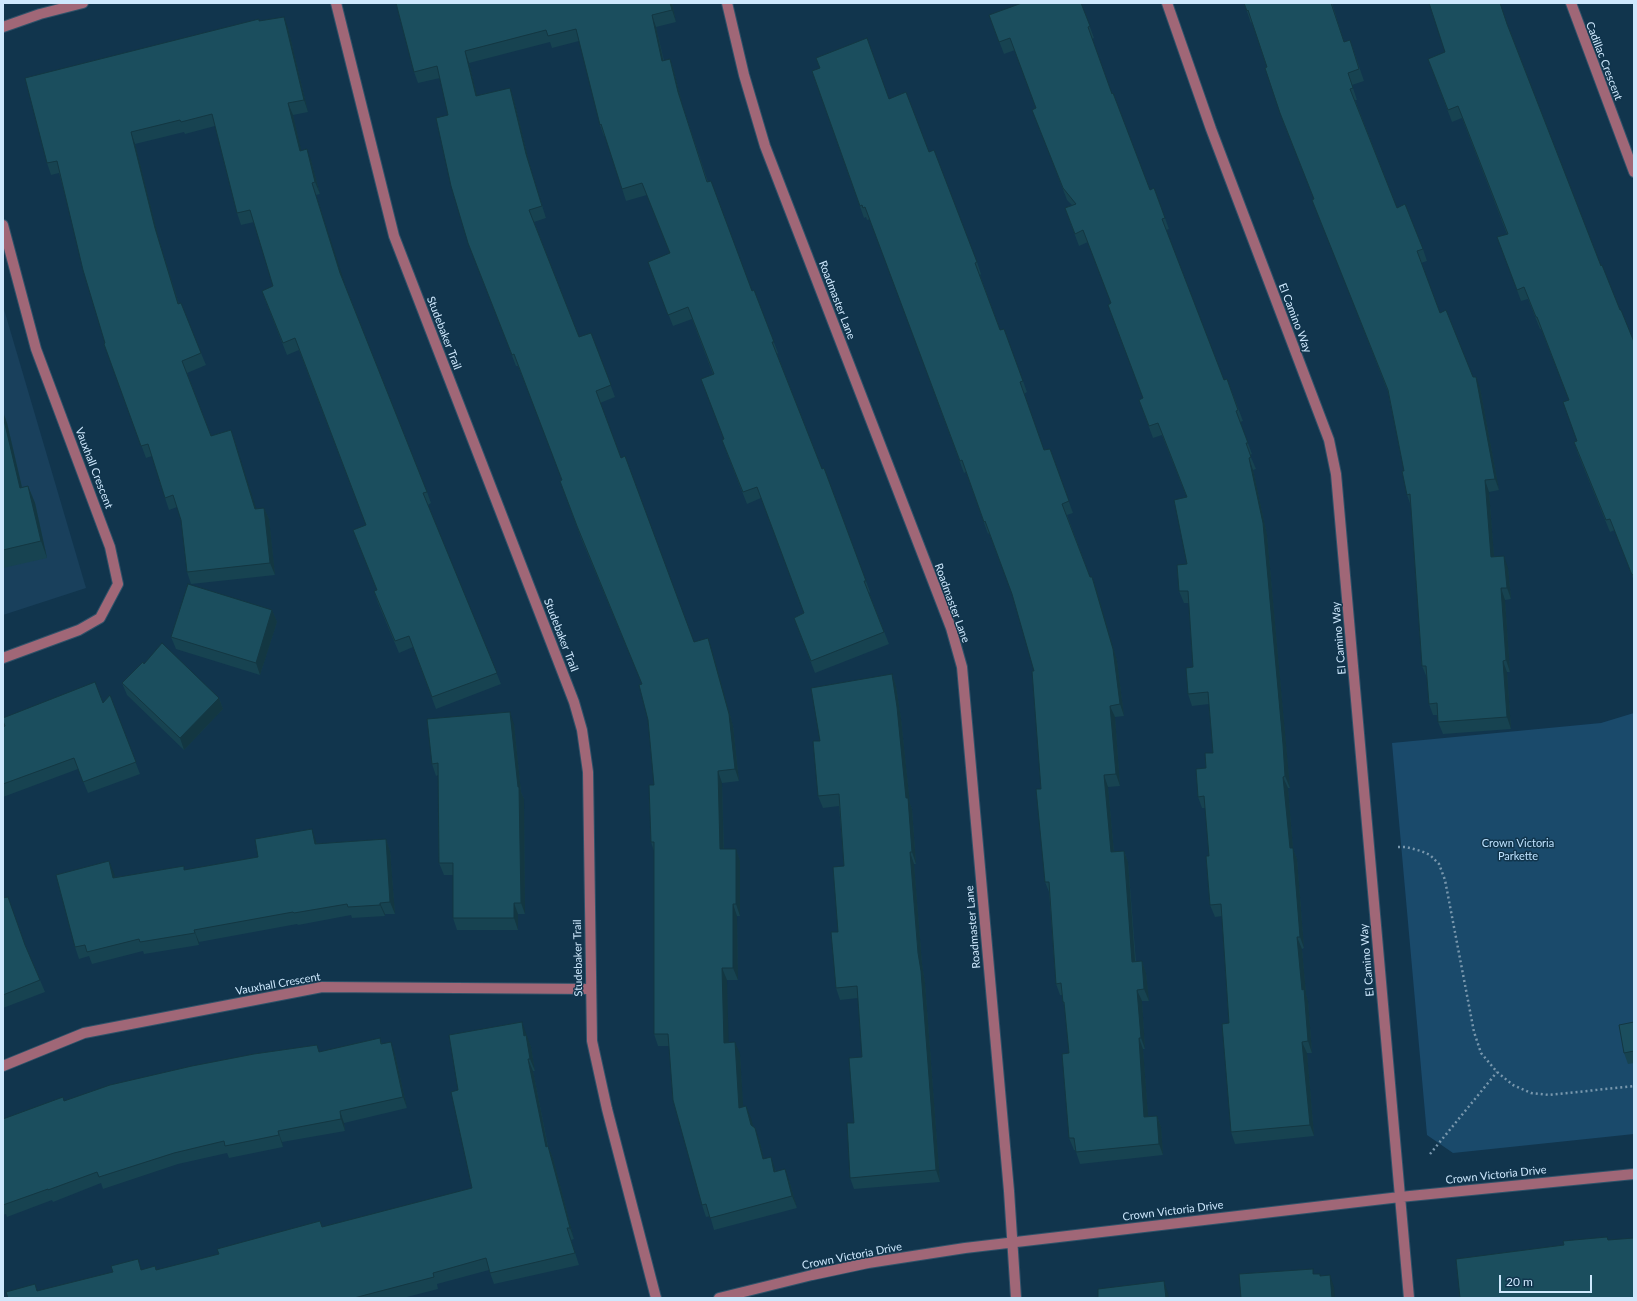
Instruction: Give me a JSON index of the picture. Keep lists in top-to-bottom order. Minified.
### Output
{"streets":{"street":["Cadillac Crescent","Roadmaster Lane","El Camino Way","Studebaker Trail","Vauxhall Crescent","Crown Victoria Drive"]},"crossings":[["Roadmaster Lane","Crown Victoria Drive"],["El Camino Way","Crown Victoria Drive"],["Studebaker Trail","Vauxhall Crescent"]],"parks":["Crown Victoria Parkette"],"scale_bar":"20 m"}
